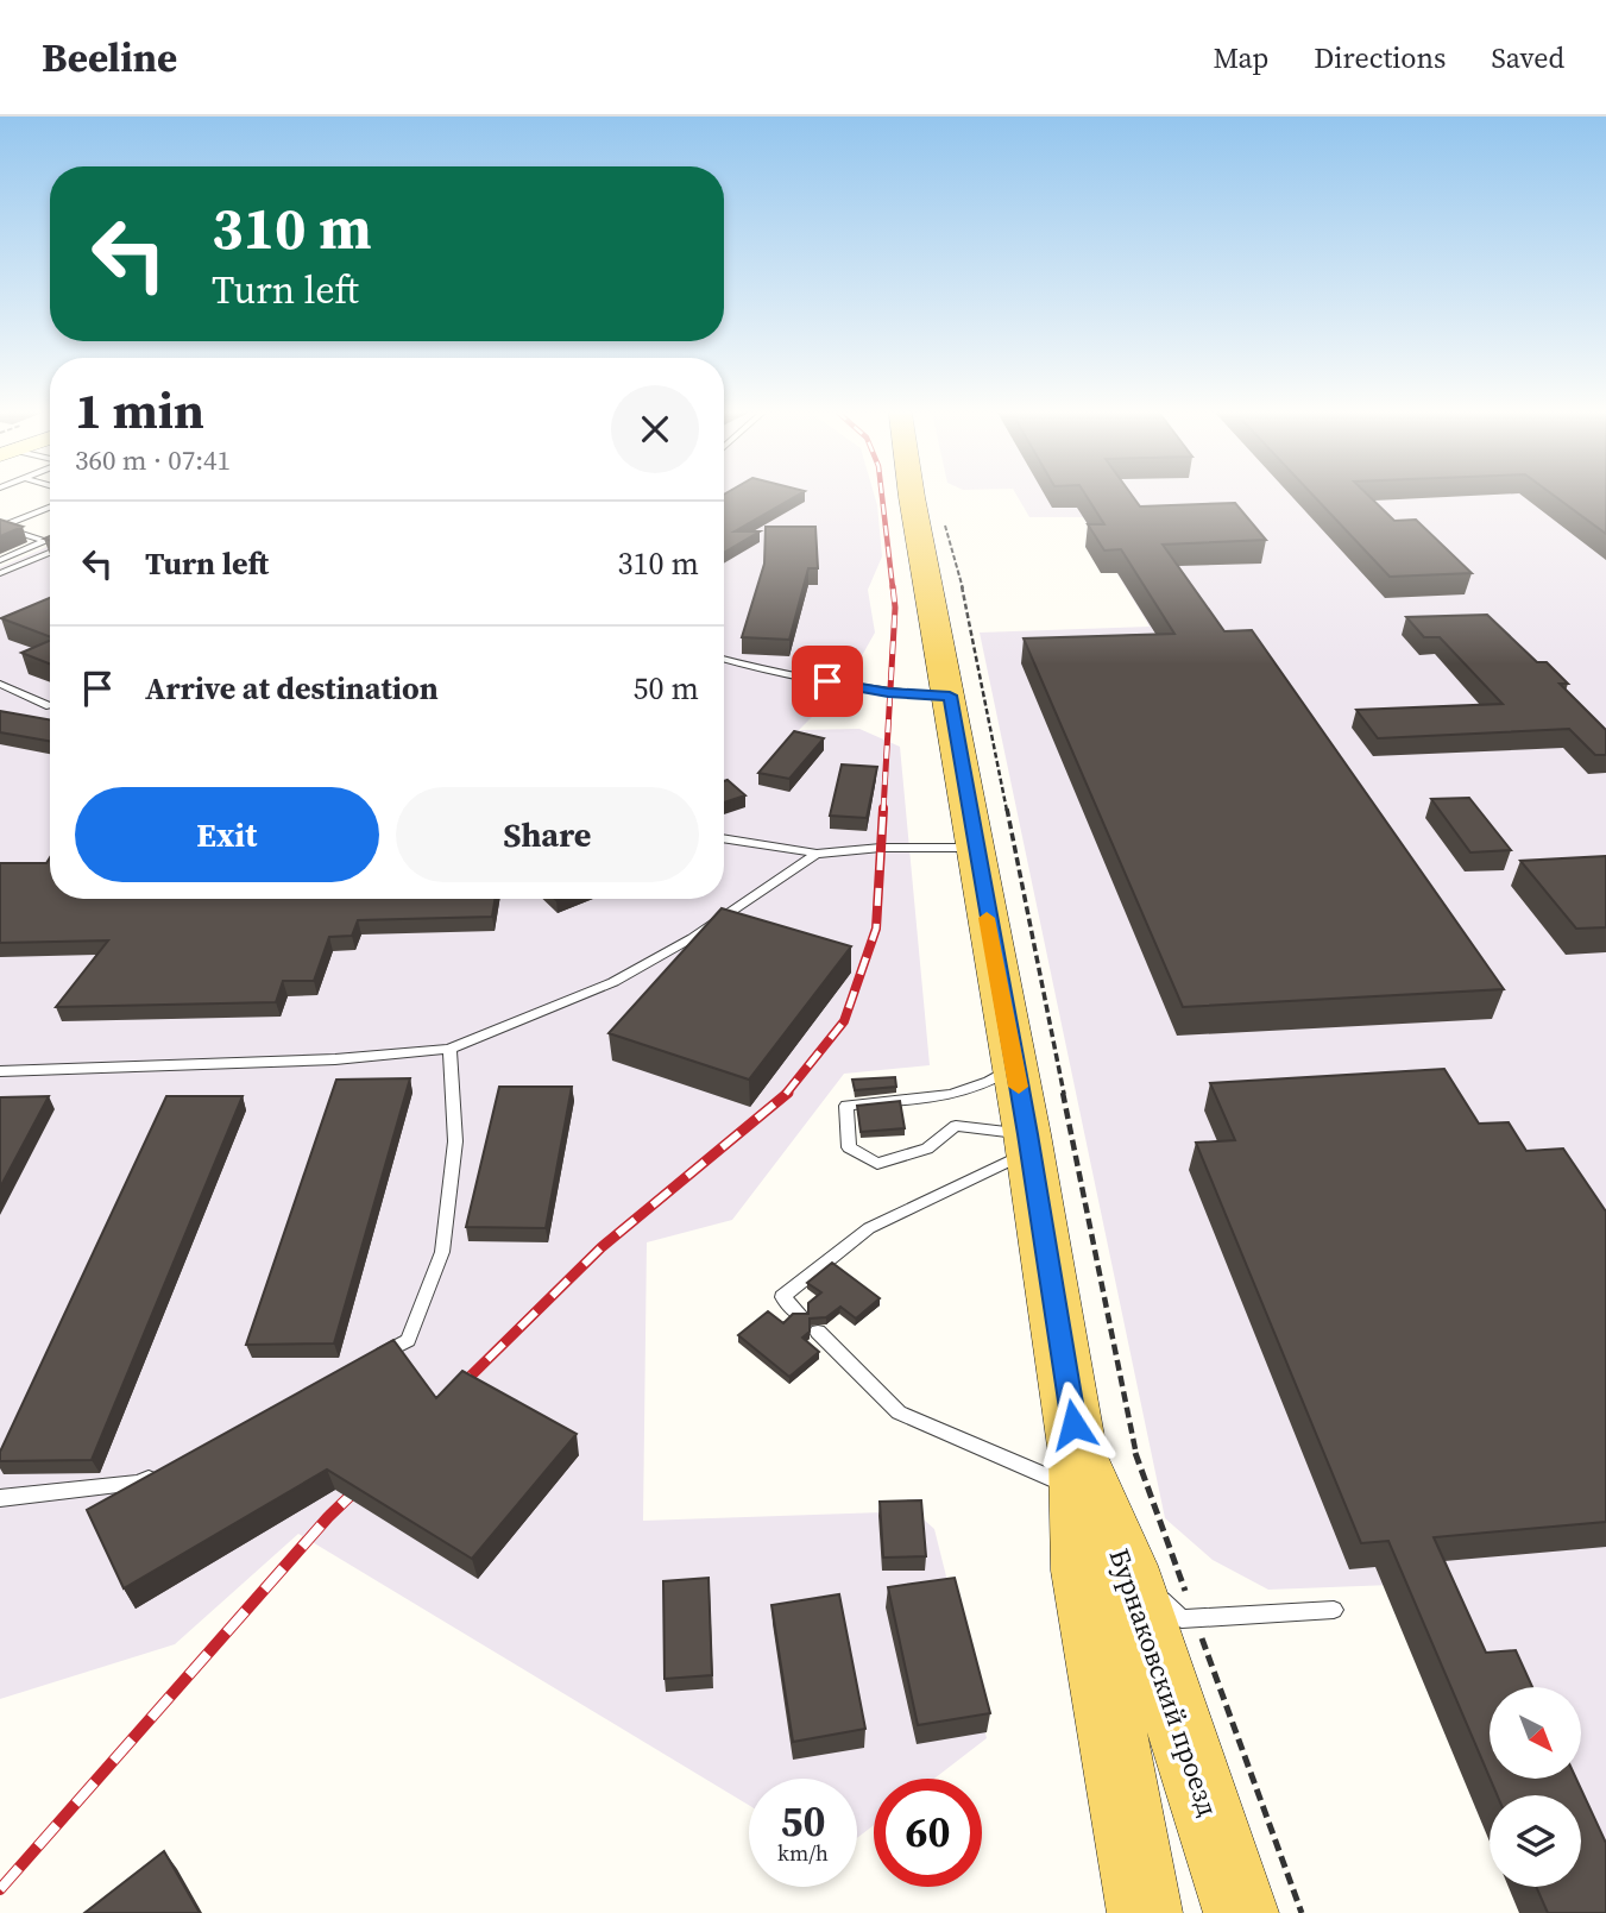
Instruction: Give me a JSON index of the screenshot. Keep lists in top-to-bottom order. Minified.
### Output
{"streets":{"main road":["Бурнаковский проезд"]},"north":"bottom right","page":{"header":"Beeline","nav":["Map","Directions","Saved"],"turn":["310 m","Turn left"],"heading":["1 min","360 m · 07:41"],"list":[{"name":"Turn left","value":"310 m"},{"name":"Arrive at destination","value":"50 m"}],"buttons":["Exit","Share"],"speed":"50 km/h","limit":"60"}}
